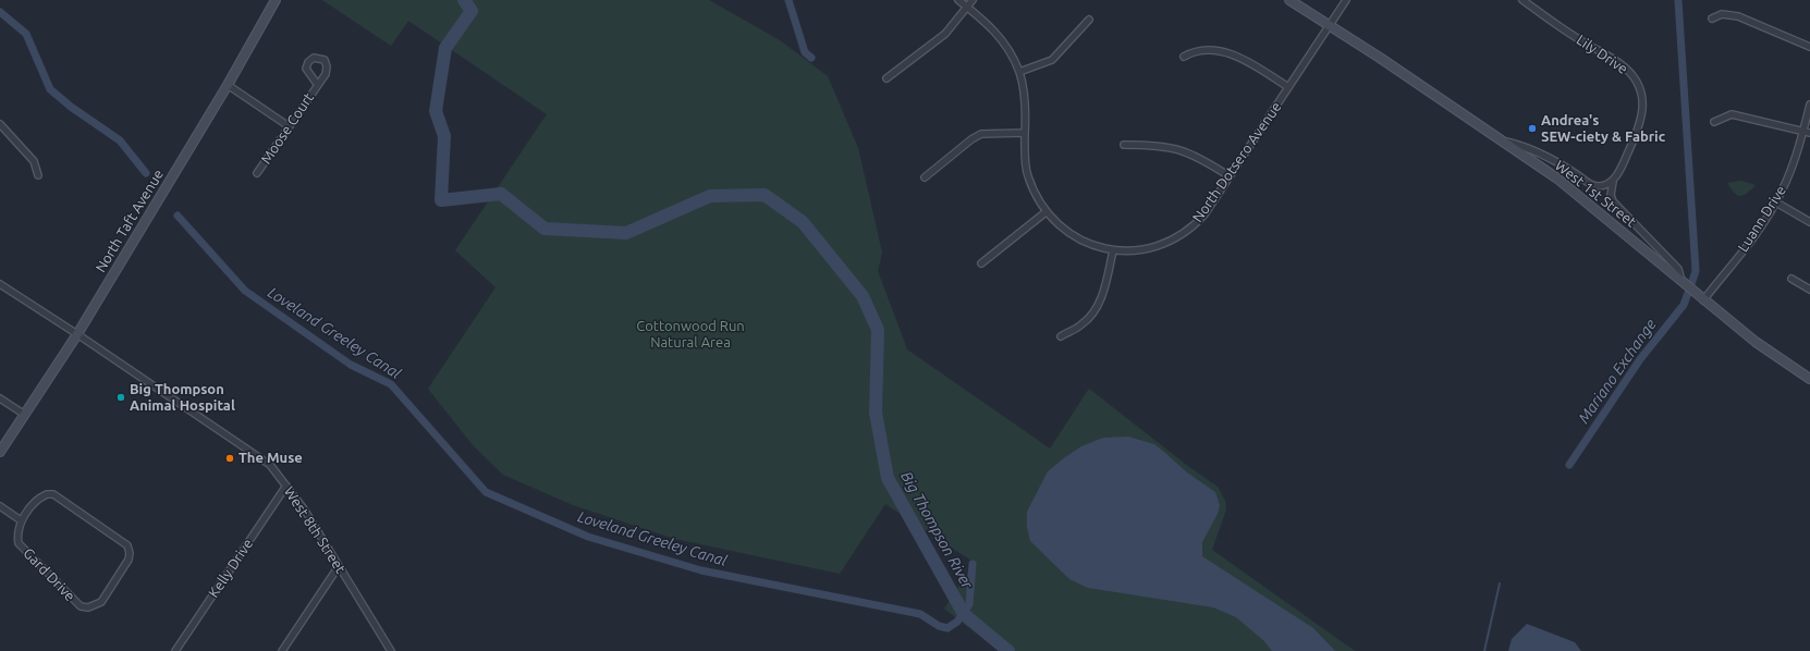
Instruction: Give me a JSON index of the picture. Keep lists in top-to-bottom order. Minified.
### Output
{"streets":{"main road":["West 1st Street","North Taft Avenue"],"street":["Lily Drive","Moose Court","North Dotsero Avenue","Luann Drive","West 8th Street","Kelly Drive","Gard Drive"]},"crossings":[["North Dotsero Avenue","West 1st Street"],["West 1st Street","Luann Drive"],["North Taft Avenue","West 8th Street"],["West 8th Street","Kelly Drive"]],"water":["Loveland Greeley Canal","Mariano Exchange","Big Thompson River"],"parks":["Cottonwood Run Natural Area"],"places":["Andrea's SEW-ciety & Fabric","Big Thompson Animal Hospital","The Muse"]}
